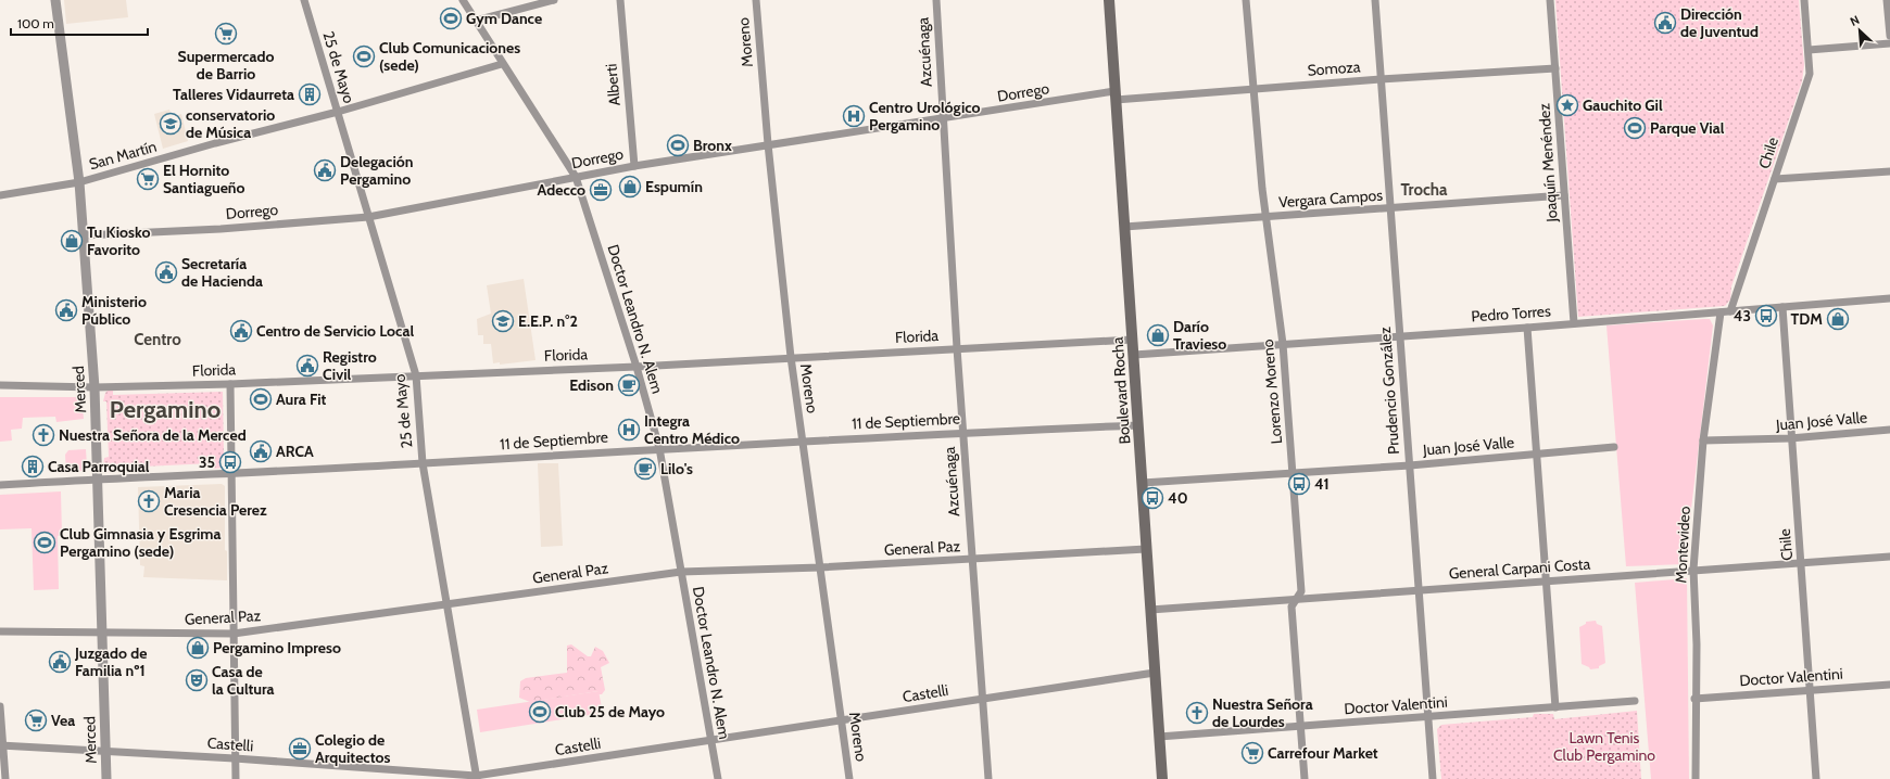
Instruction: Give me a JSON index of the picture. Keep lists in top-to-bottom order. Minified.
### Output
{"streets":{"main road":["Boulevard Rocha"],"street":["Moreno","Azcuénaga","25 de Mayo","Somoza","Alberti","Dorrego","Chile","San Martín","Joaquín Menéndez","Vergara Campos","Pedro Torres","Doctor Leandro N. Alem","Florida","Merced","Prudencio González","Lorenzo Moreno","11 de Septiembre","Juan José Valle","Montevideo","General Paz","General Carpani Costa","Doctor Valentini","Castelli"]},"crossings":[["Moreno","Dorrego"],["Moreno","Florida"],["Moreno","11 de Septiembre"],["Moreno","General Paz"],["Moreno","Castelli"],["Azcuénaga","Dorrego"],["Azcuénaga","Florida"],["Azcuénaga","11 de Septiembre"],["Azcuénaga","General Paz"],["Azcuénaga","Castelli"],["25 de Mayo","Dorrego"],["25 de Mayo","San Martín"],["25 de Mayo","Florida"],["25 de Mayo","11 de Septiembre"],["25 de Mayo","General Paz"],["25 de Mayo","Castelli"],["Somoza","Dorrego"],["Somoza","Joaquín Menéndez"],["Somoza","Boulevard Rocha"],["Somoza","Prudencio González"],["Somoza","Lorenzo Moreno"],["Alberti","Dorrego"],["Dorrego","Doctor Leandro N. Alem"],["Dorrego","Merced"],["Dorrego","Boulevard Rocha"],["Chile","Pedro Torres"],["Chile","Juan José Valle"],["Chile","General Carpani Costa"],["Chile","Doctor Valentini"],["San Martín","Doctor Leandro N. Alem"],["San Martín","Merced"],["Joaquín Menéndez","Vergara Campos"],["Joaquín Menéndez","Pedro Torres"],["Vergara Campos","Boulevard Rocha"],["Vergara Campos","Prudencio González"],["Vergara Campos","Lorenzo Moreno"],["Pedro Torres","Boulevard Rocha"],["Pedro Torres","Prudencio González"],["Pedro Torres","Lorenzo Moreno"],["Pedro Torres","Montevideo"],["Doctor Leandro N. Alem","Florida"],["Doctor Leandro N. Alem","11 de Septiembre"],["Doctor Leandro N. Alem","General Paz"],["Doctor Leandro N. Alem","Castelli"],["Florida","Merced"],["Florida","Boulevard Rocha"],["Merced","11 de Septiembre"],["Merced","General Paz"],["Merced","Castelli"],["Boulevard Rocha","11 de Septiembre"],["Boulevard Rocha","Juan José Valle"],["Boulevard Rocha","General Paz"],["Boulevard Rocha","General Carpani Costa"],["Boulevard Rocha","Doctor Valentini"],["Boulevard Rocha","Castelli"],["Prudencio González","Juan José Valle"],["Prudencio González","General Carpani Costa"],["Prudencio González","Doctor Valentini"],["Lorenzo Moreno","Juan José Valle"],["Lorenzo Moreno","General Carpani Costa"],["Lorenzo Moreno","Doctor Valentini"],["Juan José Valle","Montevideo"],["Montevideo","General Carpani Costa"],["Montevideo","Doctor Valentini"]],"districts":["Trocha","Centro","Pergamino"],"parks":["Lawn Tenis Club Pergamino"],"places":{"sports":["Gym Dance","Club Comunicaciones (sede)","Parque Vial","Bronx","Aura Fit","Club Gimnasia y Esgrima Pergamino (sede)","Club 25 de Mayo"],"public building":["Dirección de Juventud","Delegación Pergamino","Secretaría de Hacienda","Ministerio Público","Centro de Servicio Local","Registro Civil","ARCA","Juzgado de Familia nº1"],"supermarket":["Supermercado de Barrio","El Hornito Santiagueño","Vea","Carrefour Market"],"building":["Talleres Vidaurreta","Casa Parroquial"],"place":["Gauchito Gil"],"hospital":["Centro Urológico Pergamino","Integra Centro Médico"],"school or university":["conservatorio de Música","E.E.P. n°2"],"shop":["Espumín","Tu Kiosko Favorito","TDM","Darío Travieso","Pergamino Impreso"],"office":["Adecco","Colegio de Arquitectos"],"bus stop":["43","35","41","40"],"cafe":["Edison","Lilo's"],"church":["Nuestra Señora de la Merced","Maria Cresencia Perez","Nuestra Señora de Lourdes"],"theatre":["Casa de la Cultura"]},"scale_bar":"100 m","north":"top left"}
